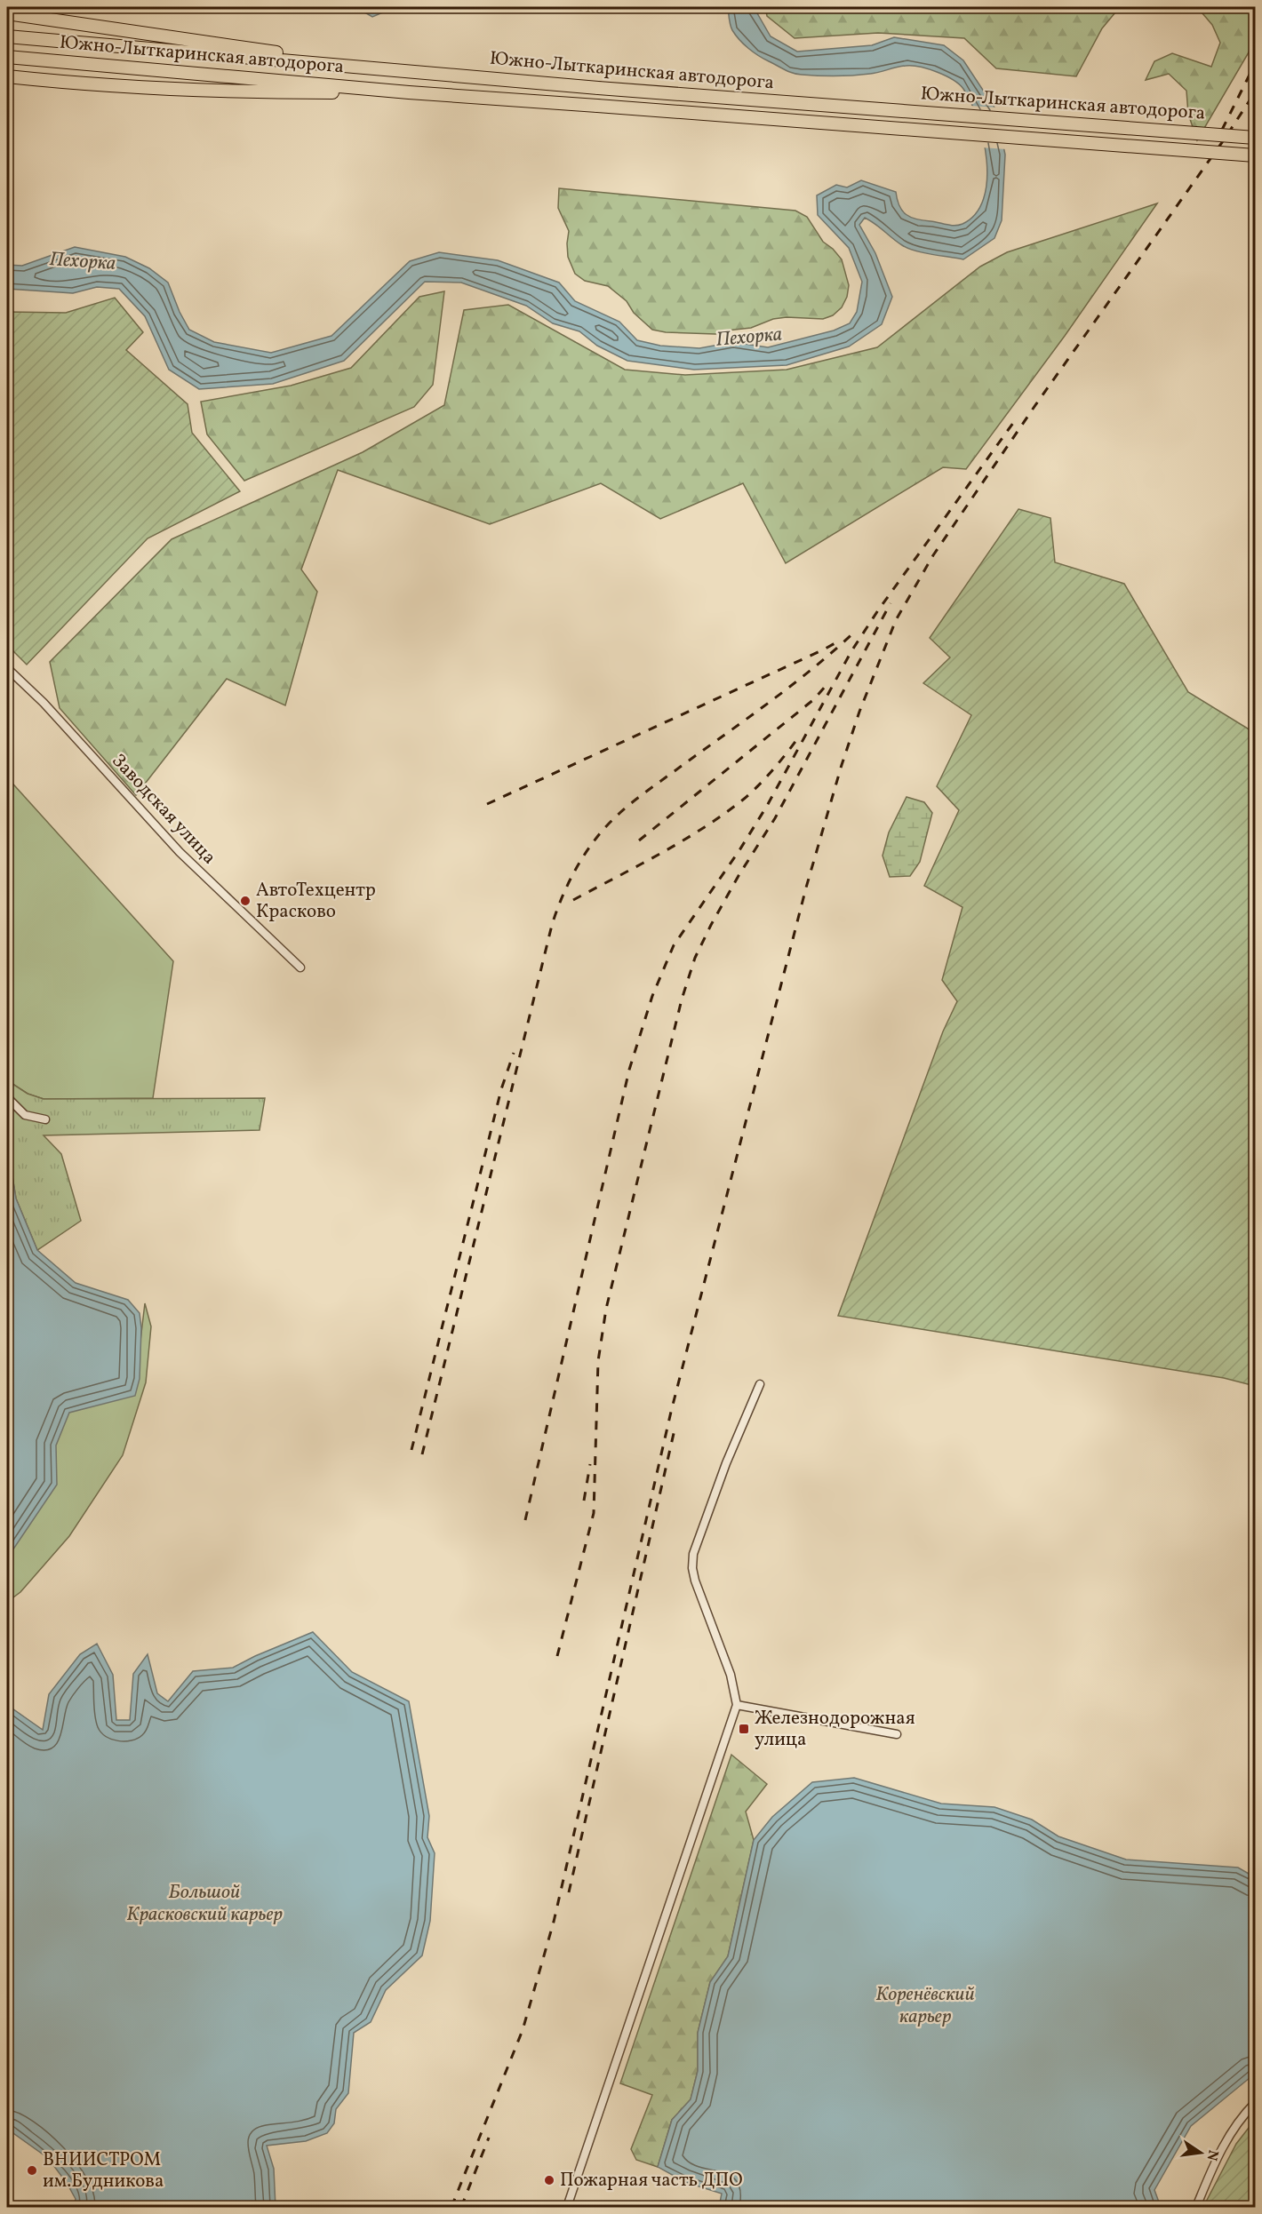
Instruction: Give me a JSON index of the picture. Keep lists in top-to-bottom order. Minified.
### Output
{"streets":{"main road":["Южно-Лыткаринская автодорога"],"street":["Заводская улица"]},"water":["Пехорка","Большой Красковский карьер","Коренёвский карьер"],"places":{"other":["АвтоТехцентр Красково","ВНИИСТРОМ им.Будникова","Пожарная часть ДПО"],"transit":["Железнодорожная улица"]},"north":"right"}
